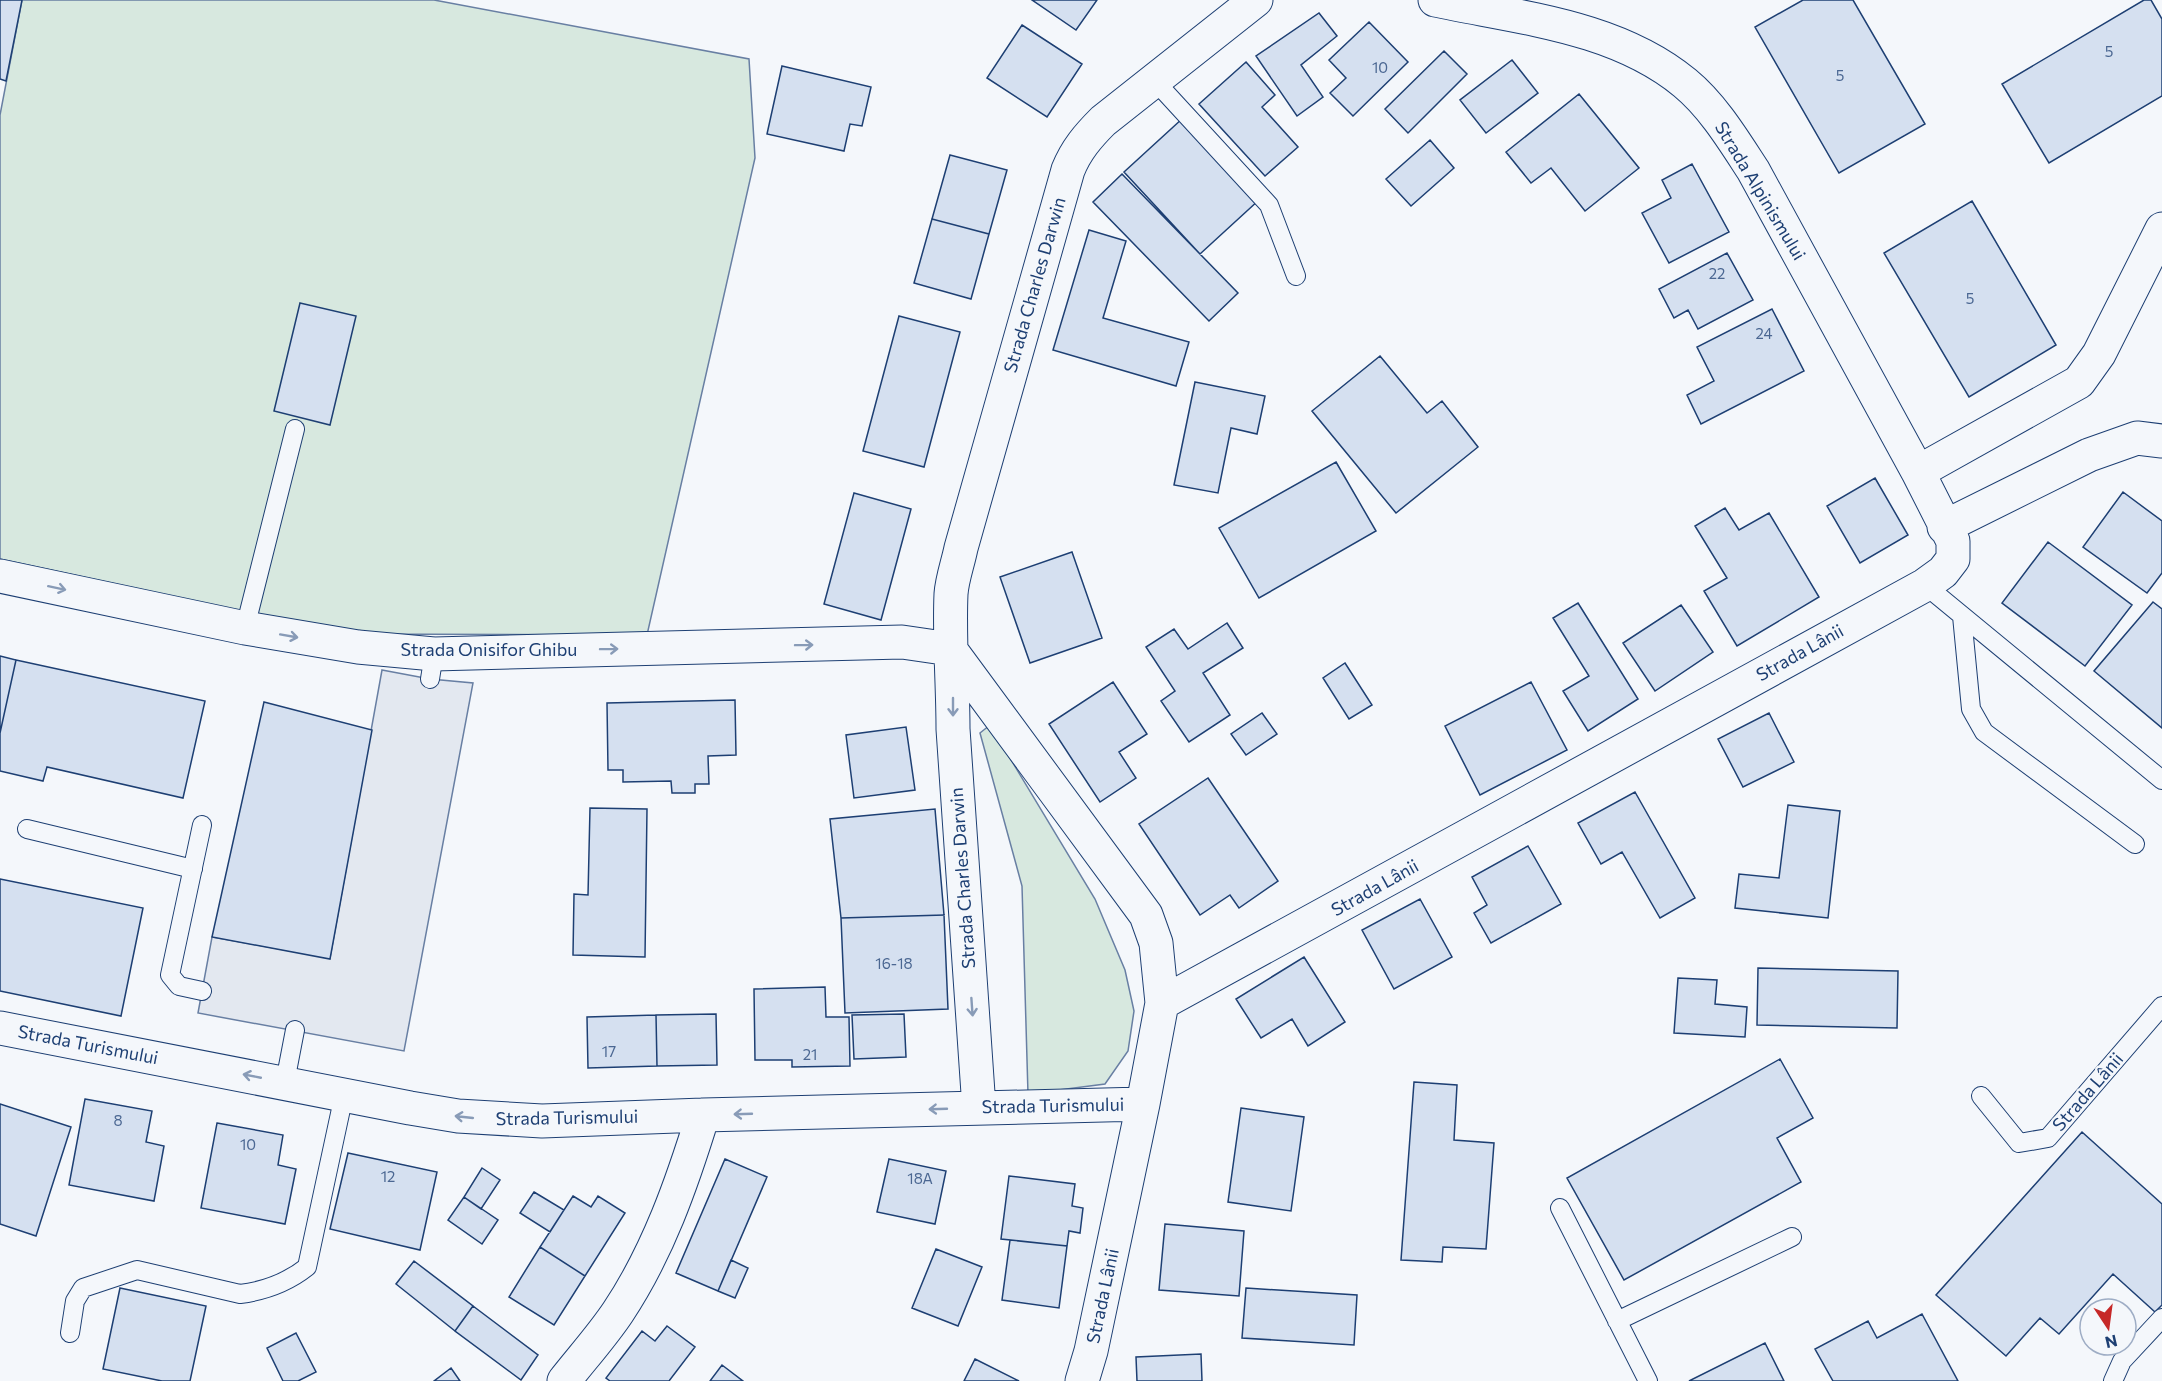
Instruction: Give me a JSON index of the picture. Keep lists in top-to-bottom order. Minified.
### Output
{"streets":{"street":["Strada Alpinismului","Strada Charles Darwin","Strada Onisifor Ghibu","Strada Lânii","Strada Turismului"]},"crossings":[["Strada Alpinismului","Strada Lânii"],["Strada Charles Darwin","Strada Onisifor Ghibu"],["Strada Charles Darwin","Strada Turismului"],["Strada Lânii","Strada Turismului"]],"one_way":["Strada Charles Darwin","Strada Onisifor Ghibu","Strada Turismului"],"house_numbers":["5","10","5","22","5","24","16-18","17","21","8","10","12","18A"],"north":"bottom"}
